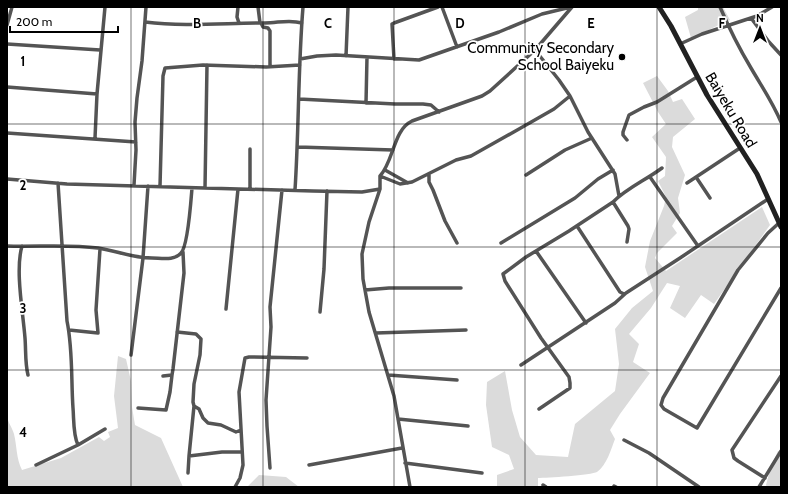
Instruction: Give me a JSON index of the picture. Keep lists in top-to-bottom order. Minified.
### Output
{"streets":{"main road":["Baiyeku Road"]},"places":["Community Secondary School Baiyeku"],"scale_bar":"200 m","north":"top","grid":{"columns":["B","C","D","E","F"],"rows":["1","2","3","4"]}}
